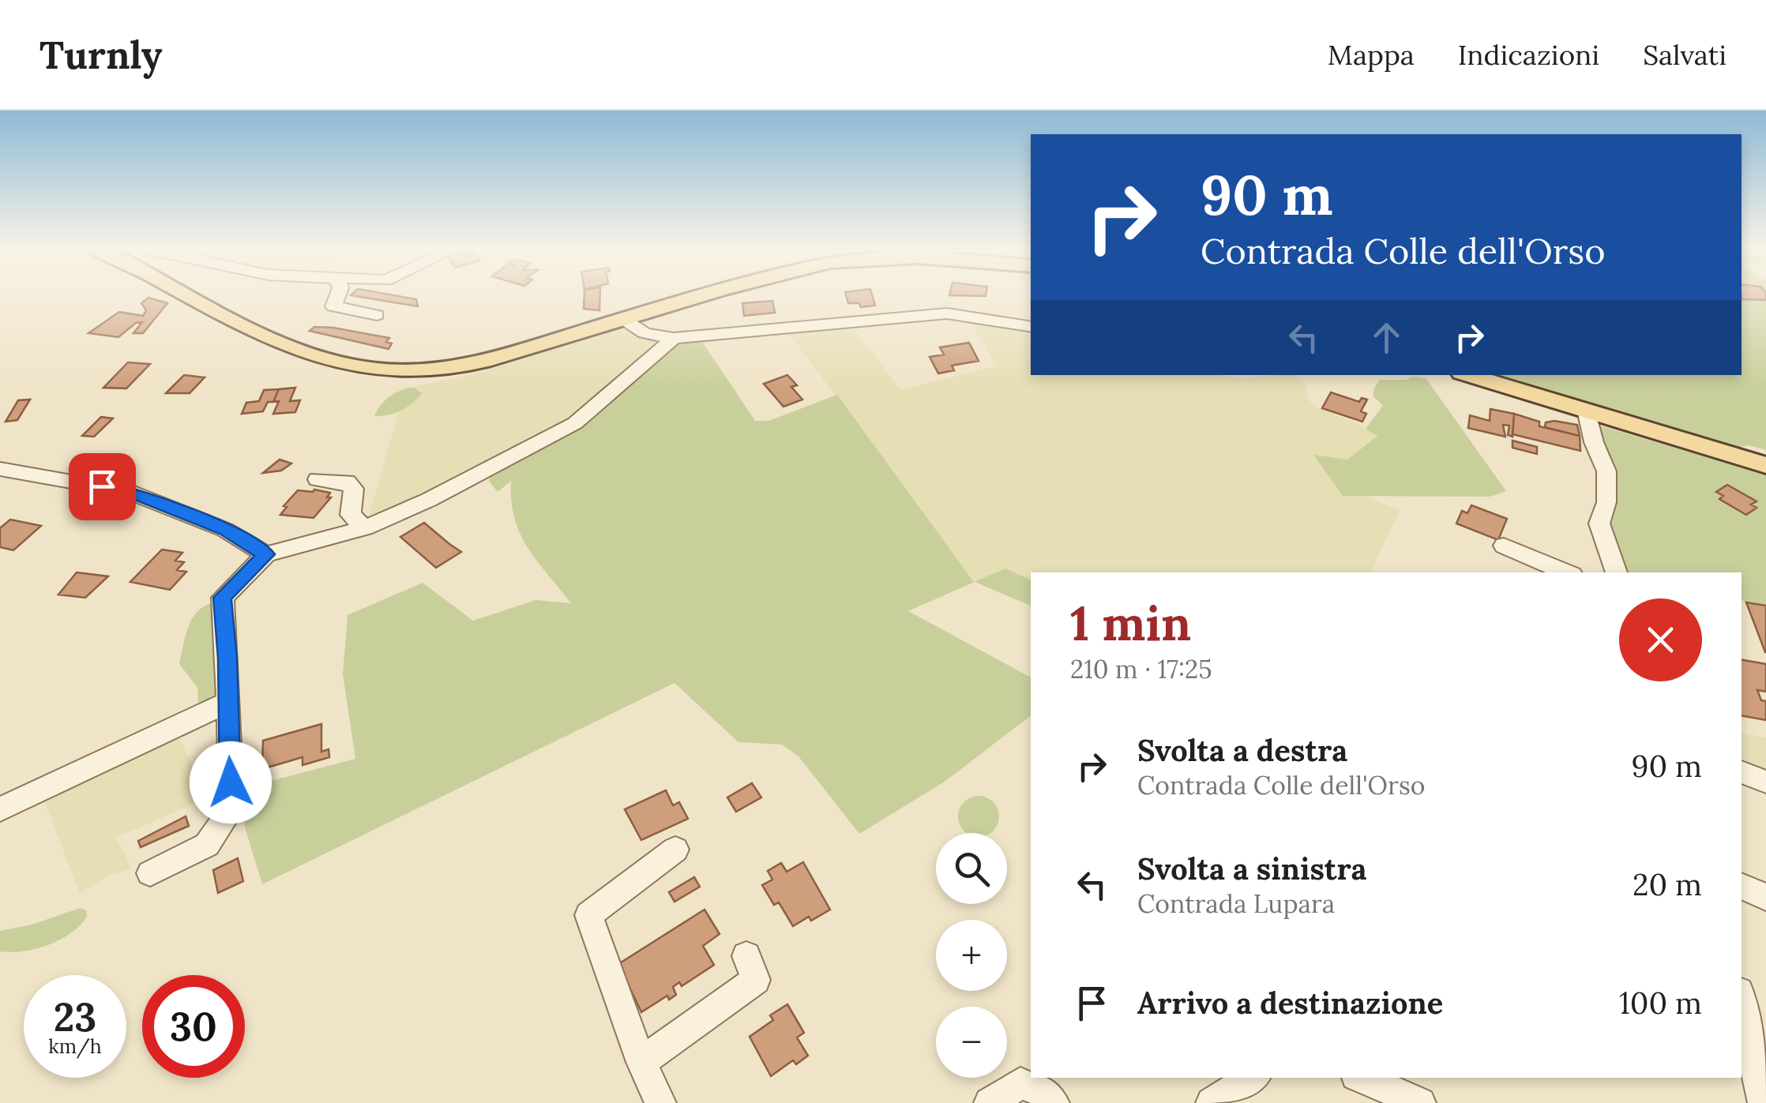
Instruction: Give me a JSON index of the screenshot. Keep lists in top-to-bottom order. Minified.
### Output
{"page":{"header":"Turnly","nav":["Mappa","Indicazioni","Salvati"],"turn":["90 m","Contrada Colle dell'Orso"],"heading":["1 min","210 m · 17:25"],"list":[{"name":"Svolta a destra","note":"Contrada Colle dell'Orso","value":"90 m"},{"name":"Svolta a sinistra","note":"Contrada Lupara","value":"20 m"},{"name":"Arrivo a destinazione","value":"100 m"}],"map_buttons":["+","−"],"speed":"23 km/h","limit":"30"}}
